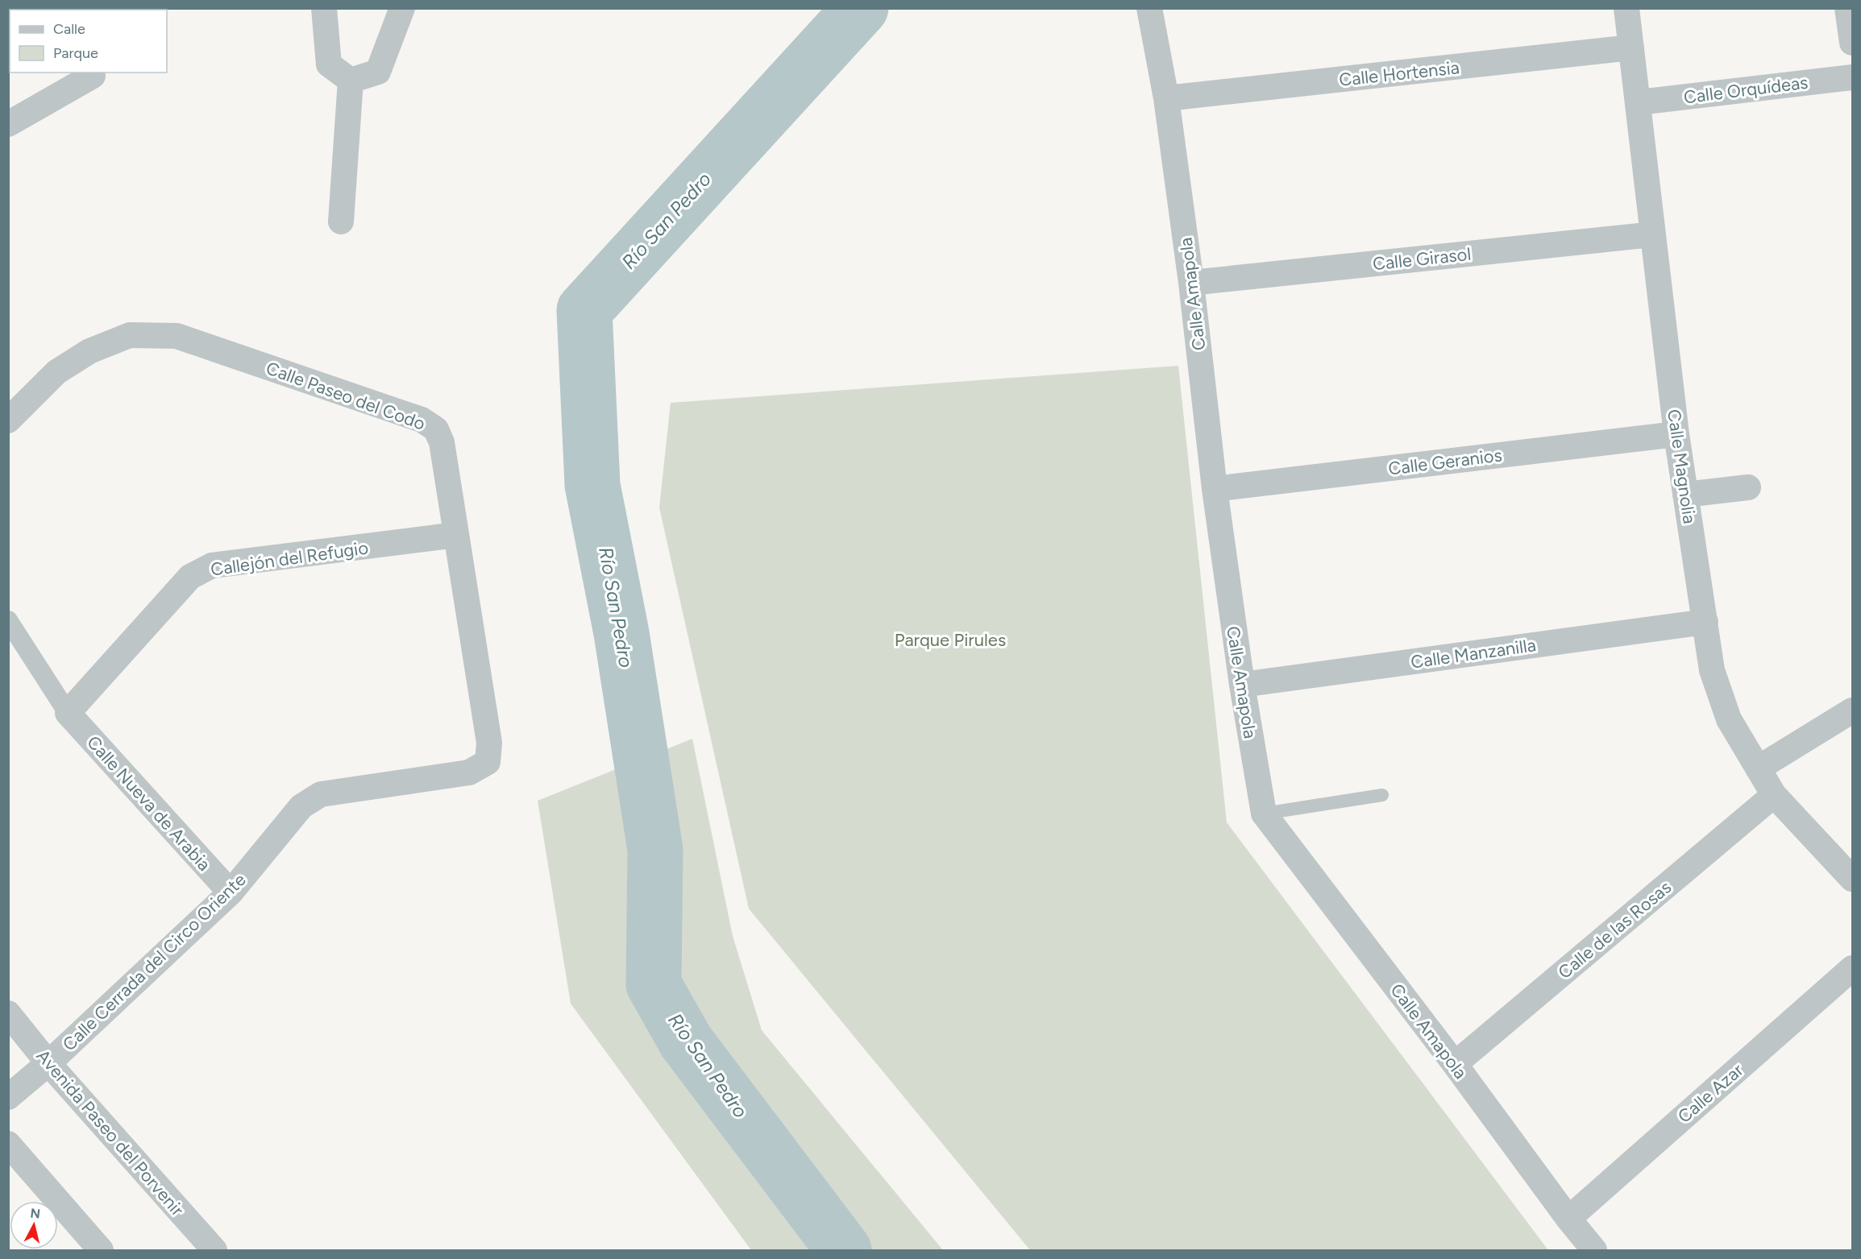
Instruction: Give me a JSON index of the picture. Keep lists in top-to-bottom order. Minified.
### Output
{"streets":{"street":["Calle Hortensia","Calle Orquídeas","Calle Girasol","Calle Amapola","Calle Paseo del Codo","Calle Geranios","Calle Magnolia","Callejón del Refugio","Calle Manzanilla","Calle Nueva de Arabia","Calle de las Rosas","Calle Cerrada del Circo Oriente","Calle Azar","Avenida Paseo del Porvenir"]},"crossings":[["Calle Hortensia","Calle Amapola"],["Calle Hortensia","Calle Magnolia"],["Calle Orquídeas","Calle Magnolia"],["Calle Girasol","Calle Amapola"],["Calle Girasol","Calle Magnolia"],["Calle Amapola","Calle Geranios"],["Calle Amapola","Calle Manzanilla"],["Calle Amapola","Calle de las Rosas"],["Calle Amapola","Calle Azar"],["Calle Paseo del Codo","Callejón del Refugio"],["Calle Paseo del Codo","Calle Cerrada del Circo Oriente"],["Calle Geranios","Calle Magnolia"],["Calle Magnolia","Calle Manzanilla"],["Calle Magnolia","Calle de las Rosas"],["Callejón del Refugio","Calle Nueva de Arabia"],["Calle Nueva de Arabia","Calle Cerrada del Circo Oriente"],["Calle Cerrada del Circo Oriente","Avenida Paseo del Porvenir"]],"water":["Río San Pedro"],"parks":["Parque Pirules"],"legend":["Calle","Parque"],"north":"top"}
